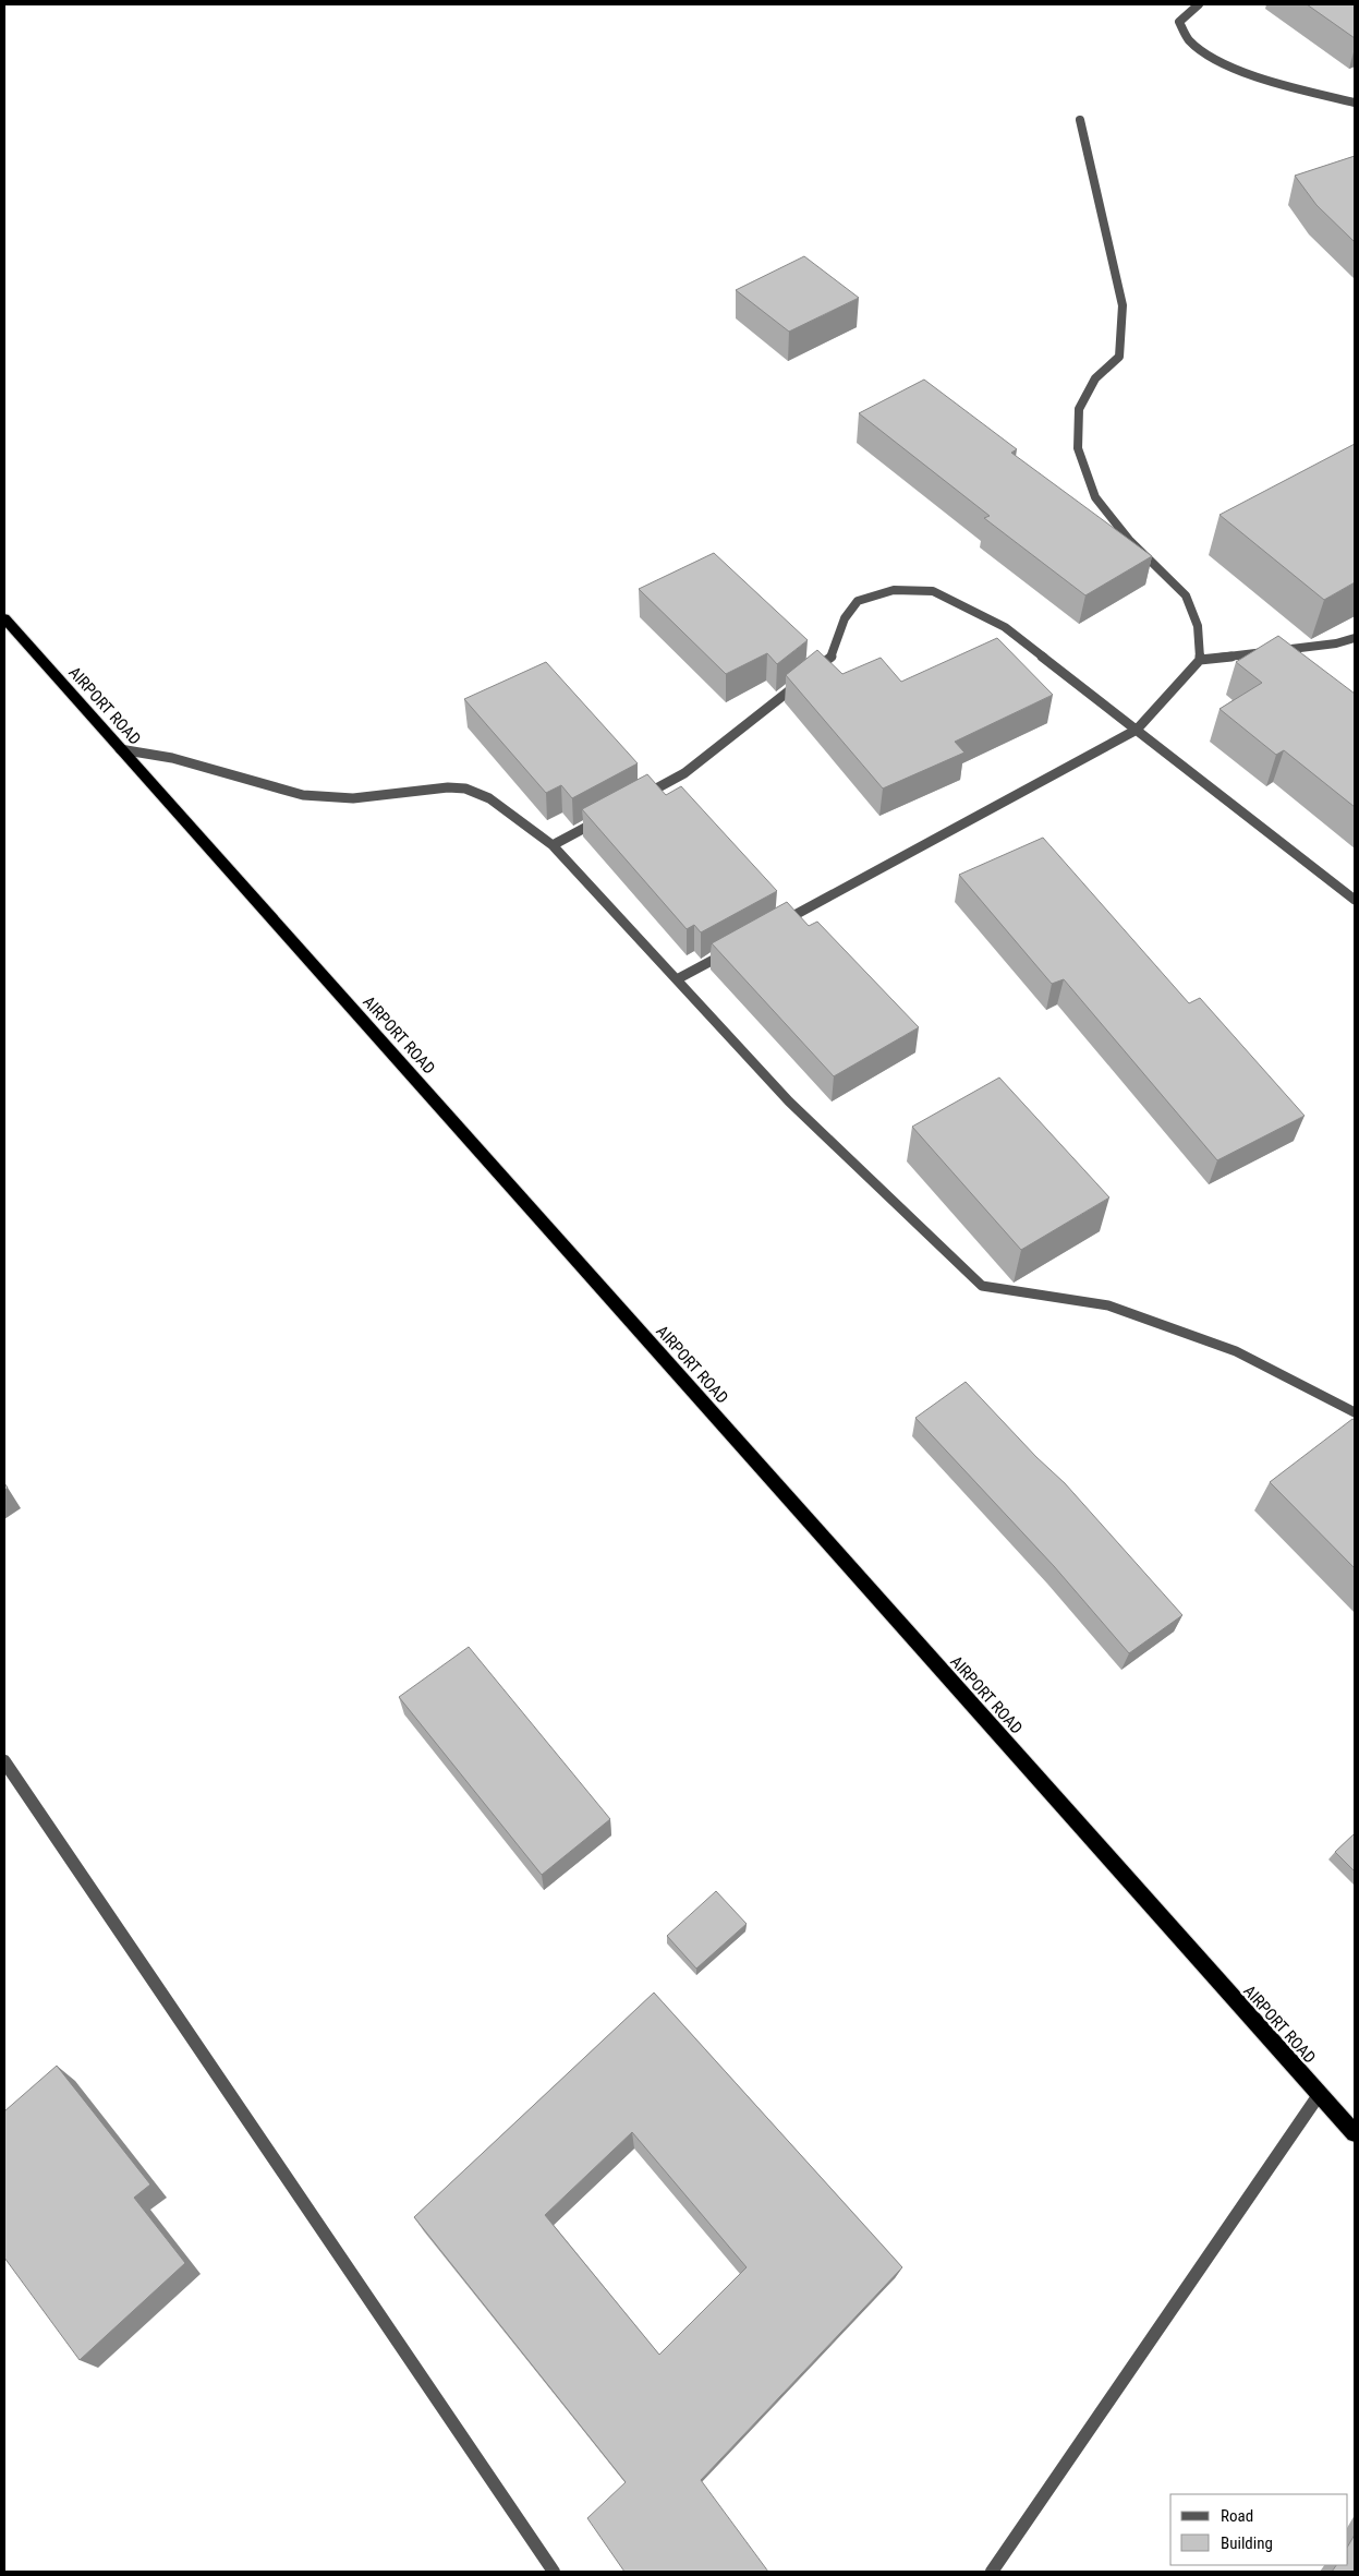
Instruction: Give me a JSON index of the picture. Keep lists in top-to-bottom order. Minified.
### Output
{"streets":{"highway":["AIRPORT ROAD"]},"legend":["Road","Building"]}
